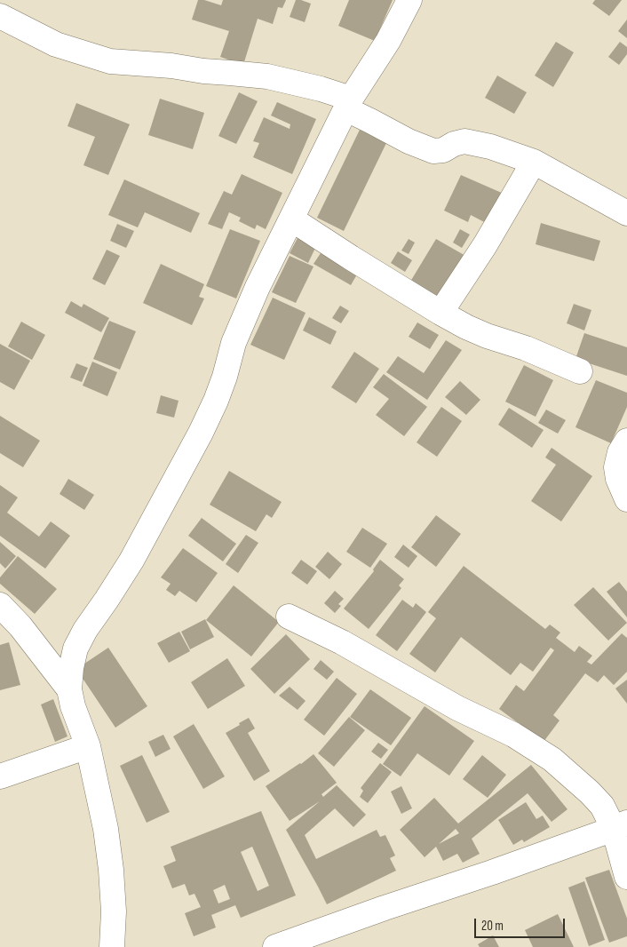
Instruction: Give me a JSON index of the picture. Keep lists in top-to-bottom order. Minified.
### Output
{"scale_bar":"20 m"}
